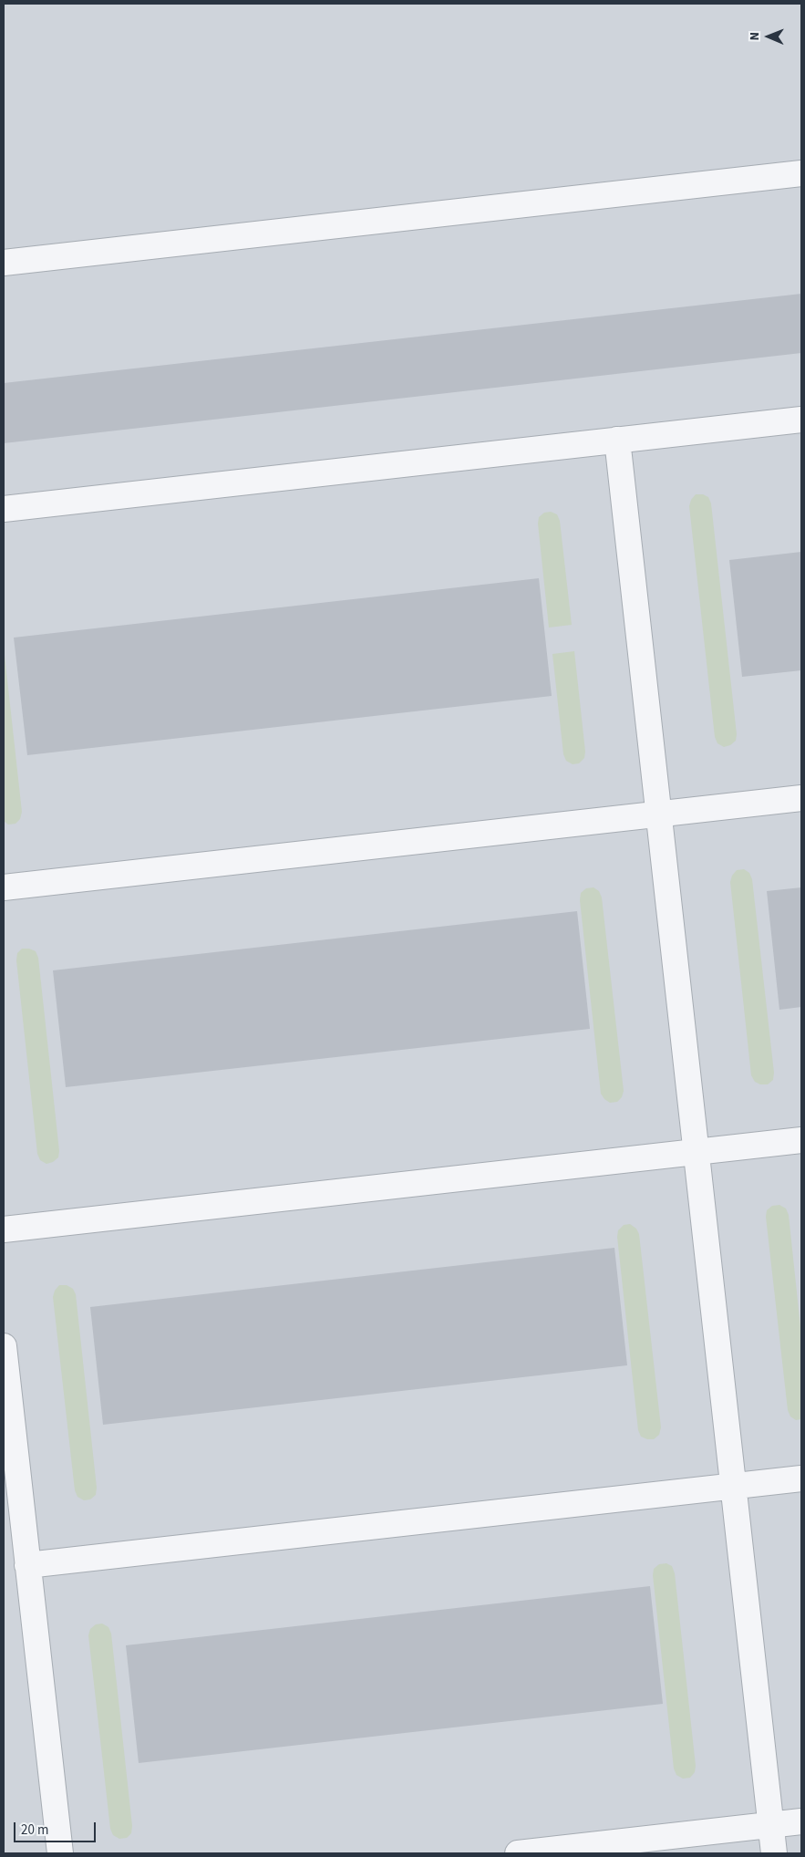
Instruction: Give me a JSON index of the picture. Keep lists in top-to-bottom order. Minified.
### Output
{"scale_bar":"20 m","north":"left"}
